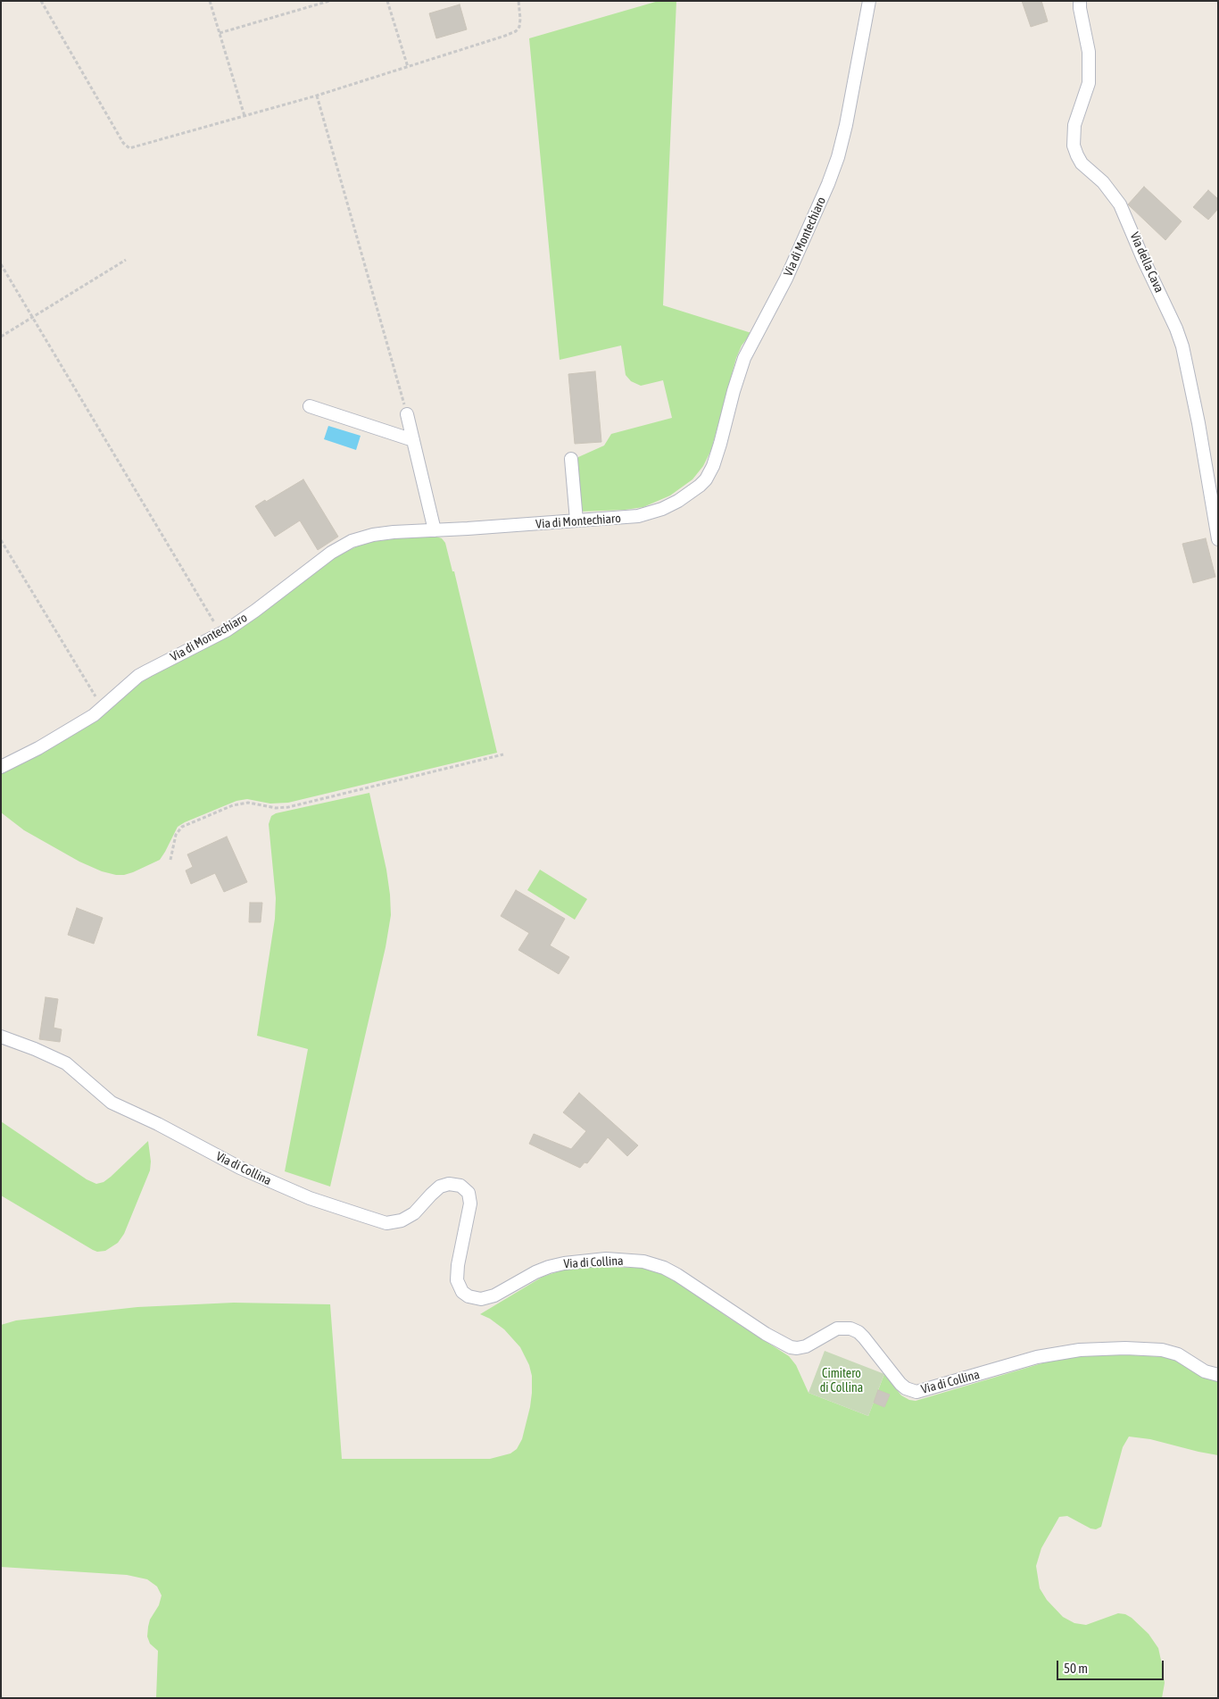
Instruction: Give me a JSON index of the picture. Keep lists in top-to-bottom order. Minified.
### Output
{"streets":{"street":["Via di Montechiaro","Via della Cava","Via di Collina"]},"parks":["Cimitero di Collina"],"scale_bar":"50 m"}
